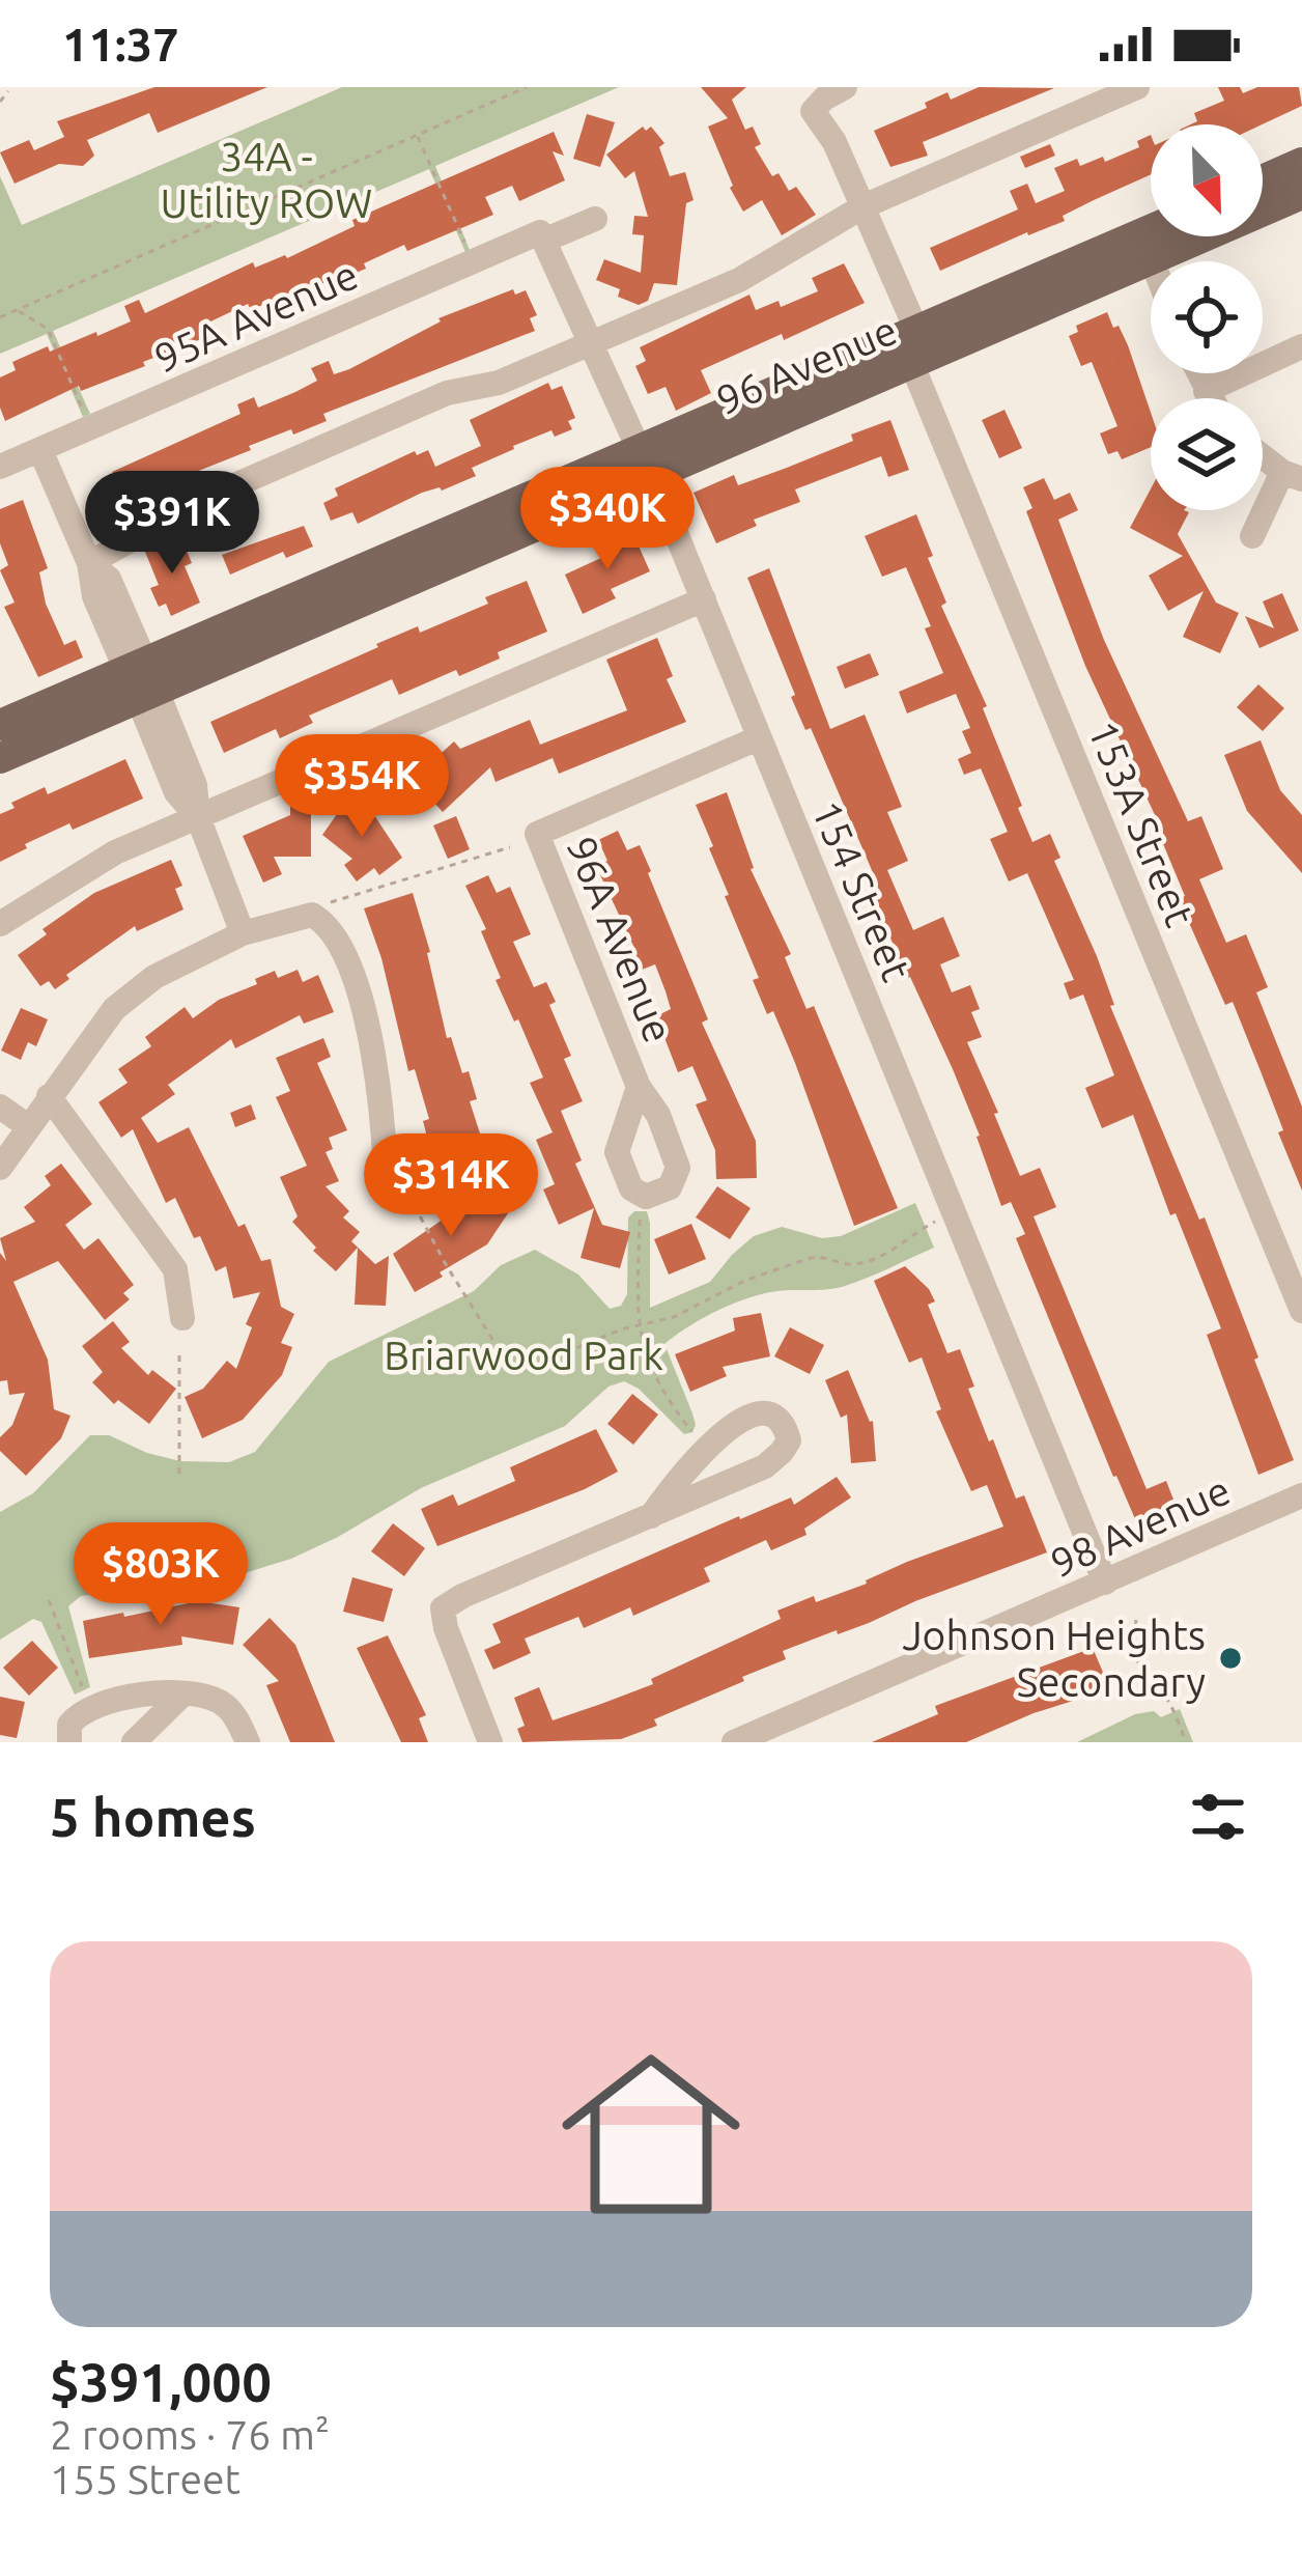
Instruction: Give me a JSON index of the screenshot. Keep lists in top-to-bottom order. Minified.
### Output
{"streets":{"main road":["96 Avenue"],"street":["95A Avenue","153A Street","154 Street","96A Avenue","98 Avenue"]},"crossings":[["95A Avenue","154 Street"],["96 Avenue","153A Street"],["96 Avenue","154 Street"],["154 Street","96A Avenue"],["154 Street","98 Avenue"]],"parks":["34A - Utility ROW","Briarwood Park"],"places":["Johnson Heights Secondary"],"north":"bottom right","page":{"status":"11:37","price":["$340K","$391K","$354K","$314K","$803K"],"heading":"5 homes","list":[{"name":"$391,000","note":"2 rooms · 76 m² · 155 Street"}]}}
